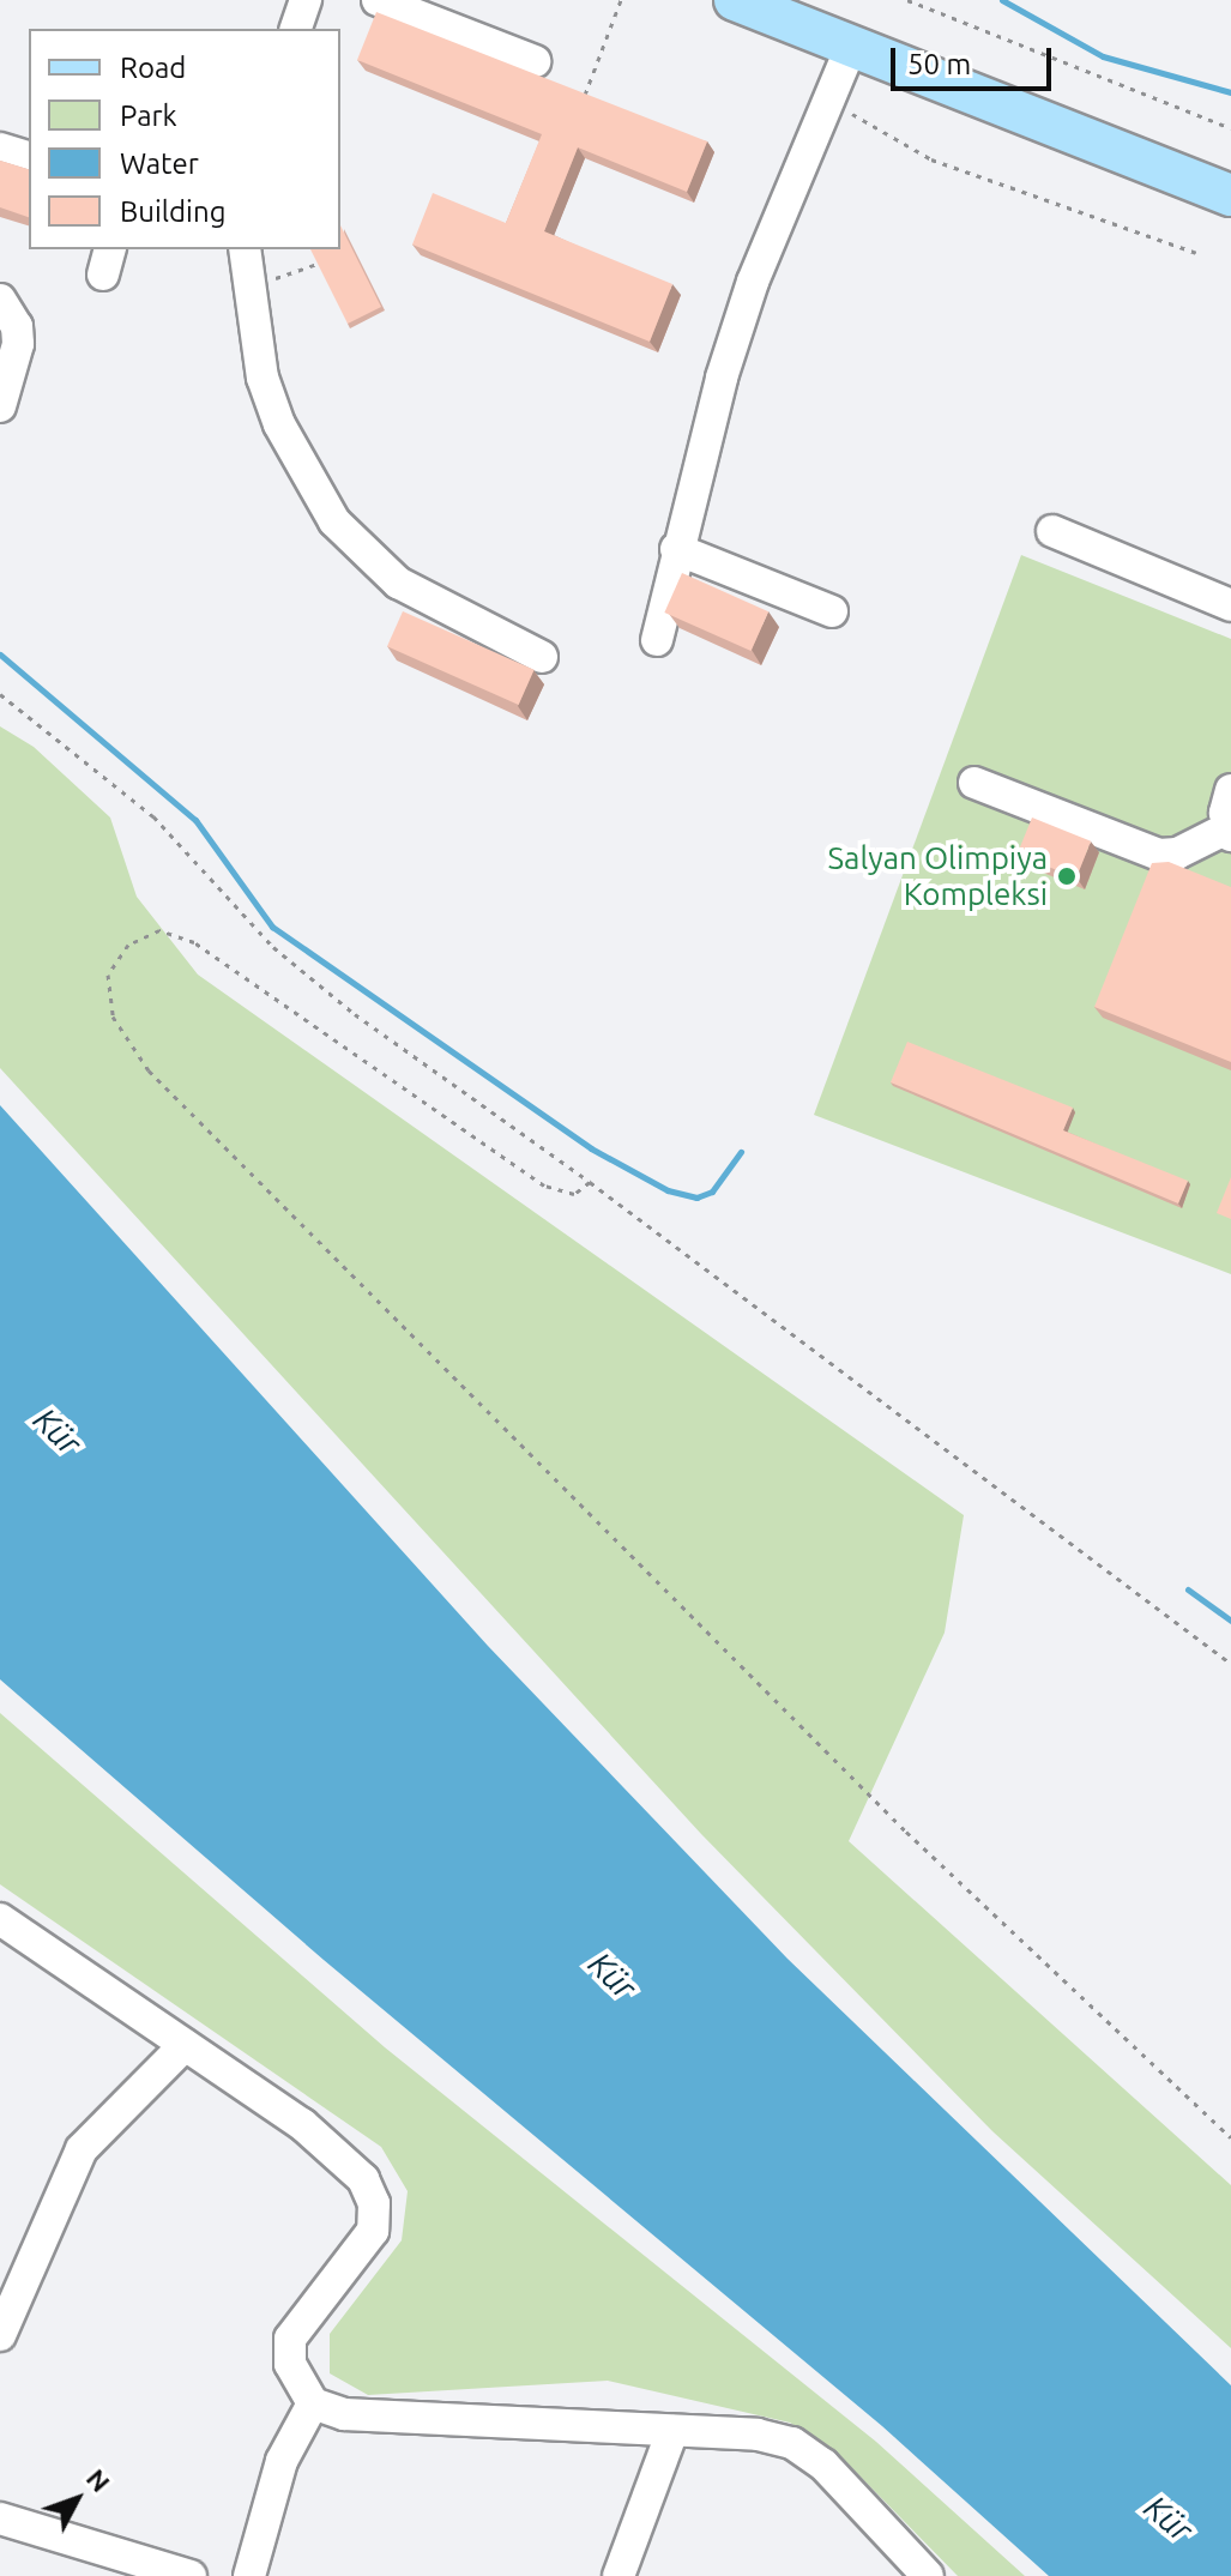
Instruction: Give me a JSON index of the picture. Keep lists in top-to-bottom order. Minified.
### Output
{"water":["Kür"],"places":["Salyan Olimpiya Kompleksi"],"legend":["Road","Park","Water","Building"],"scale_bar":"50 m","north":"top right"}
